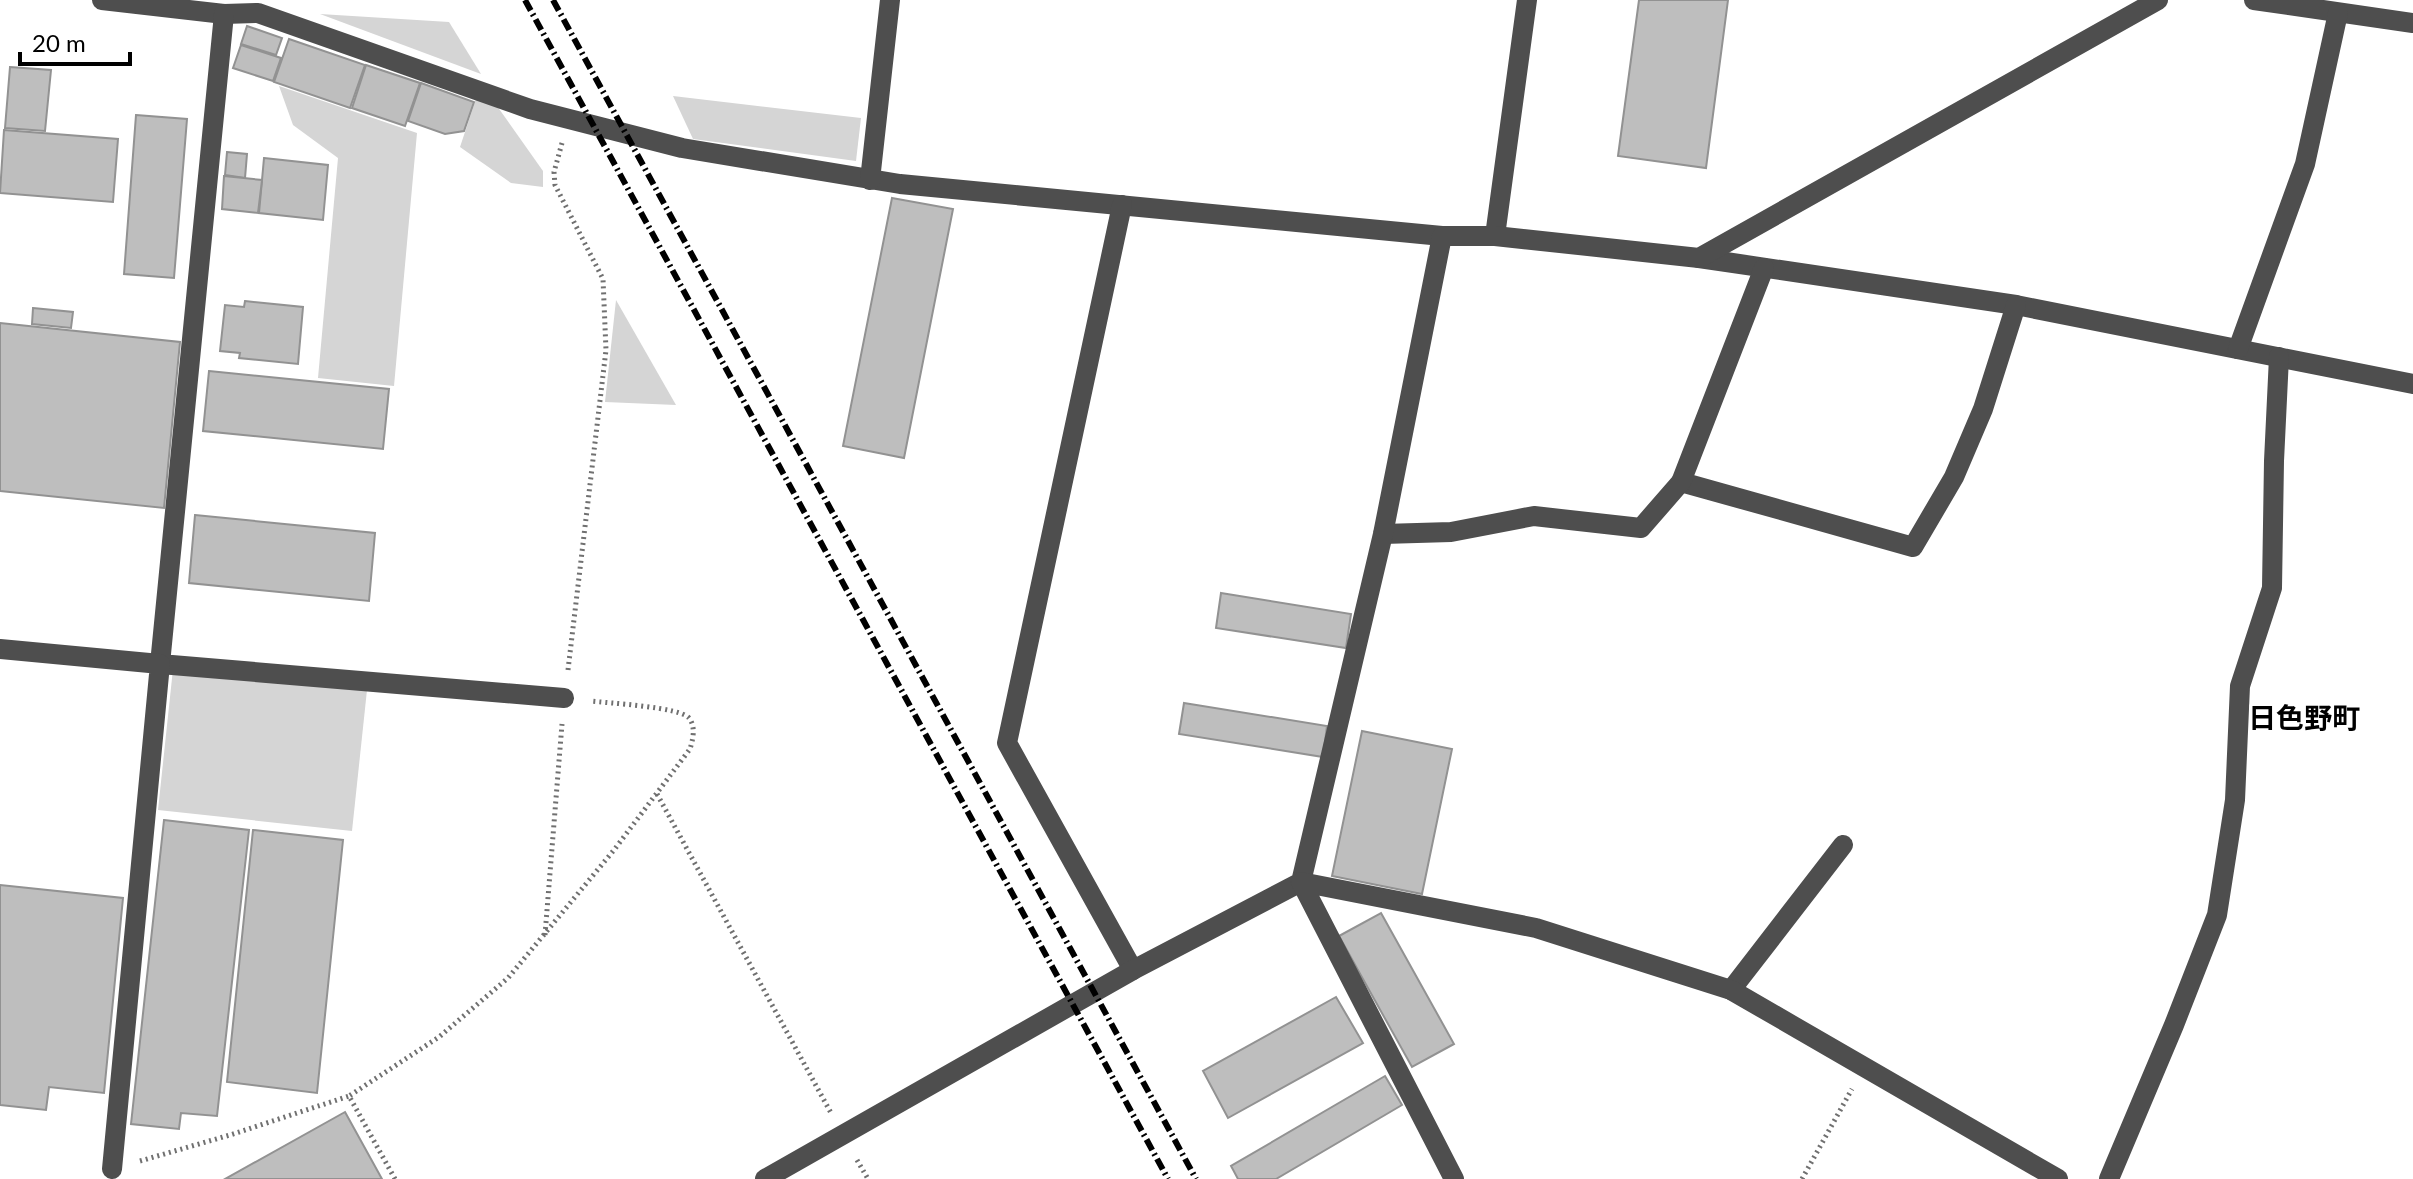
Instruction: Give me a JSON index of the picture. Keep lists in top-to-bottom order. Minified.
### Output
{"districts":["日色野町"],"scale_bar":"20 m"}
